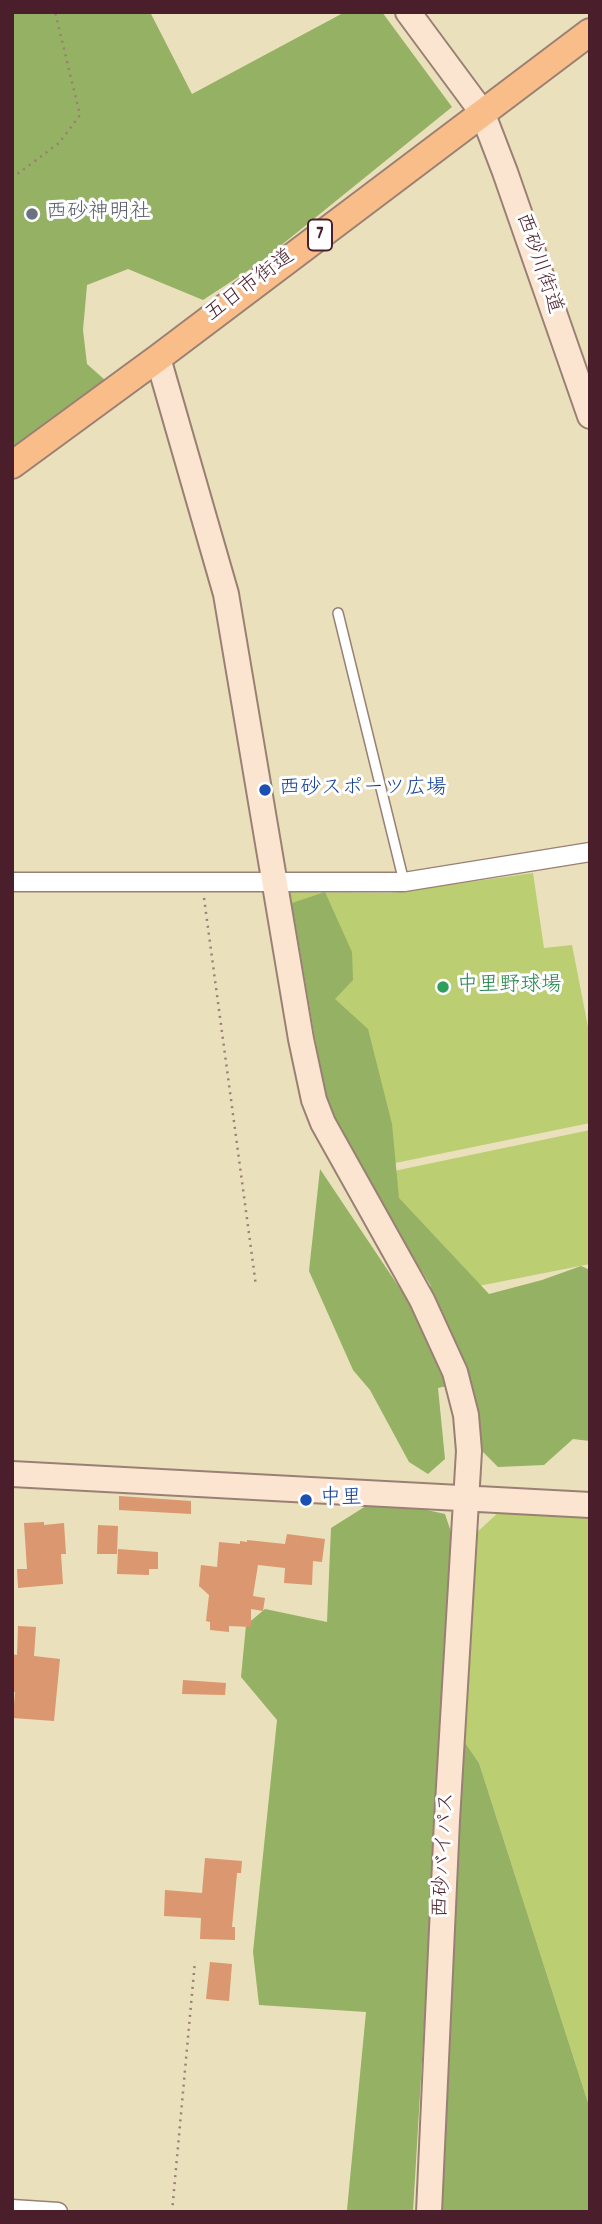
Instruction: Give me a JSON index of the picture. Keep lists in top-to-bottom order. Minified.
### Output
{"streets":{"main road":["7","五日市街道"],"street":["西砂川街道","西砂バイパス"]},"crossings":[["西砂川街道","五日市街道"],["五日市街道","西砂バイパス"]],"places":["西砂神明社","西砂スポーツ広場","中里野球場","中里"]}
